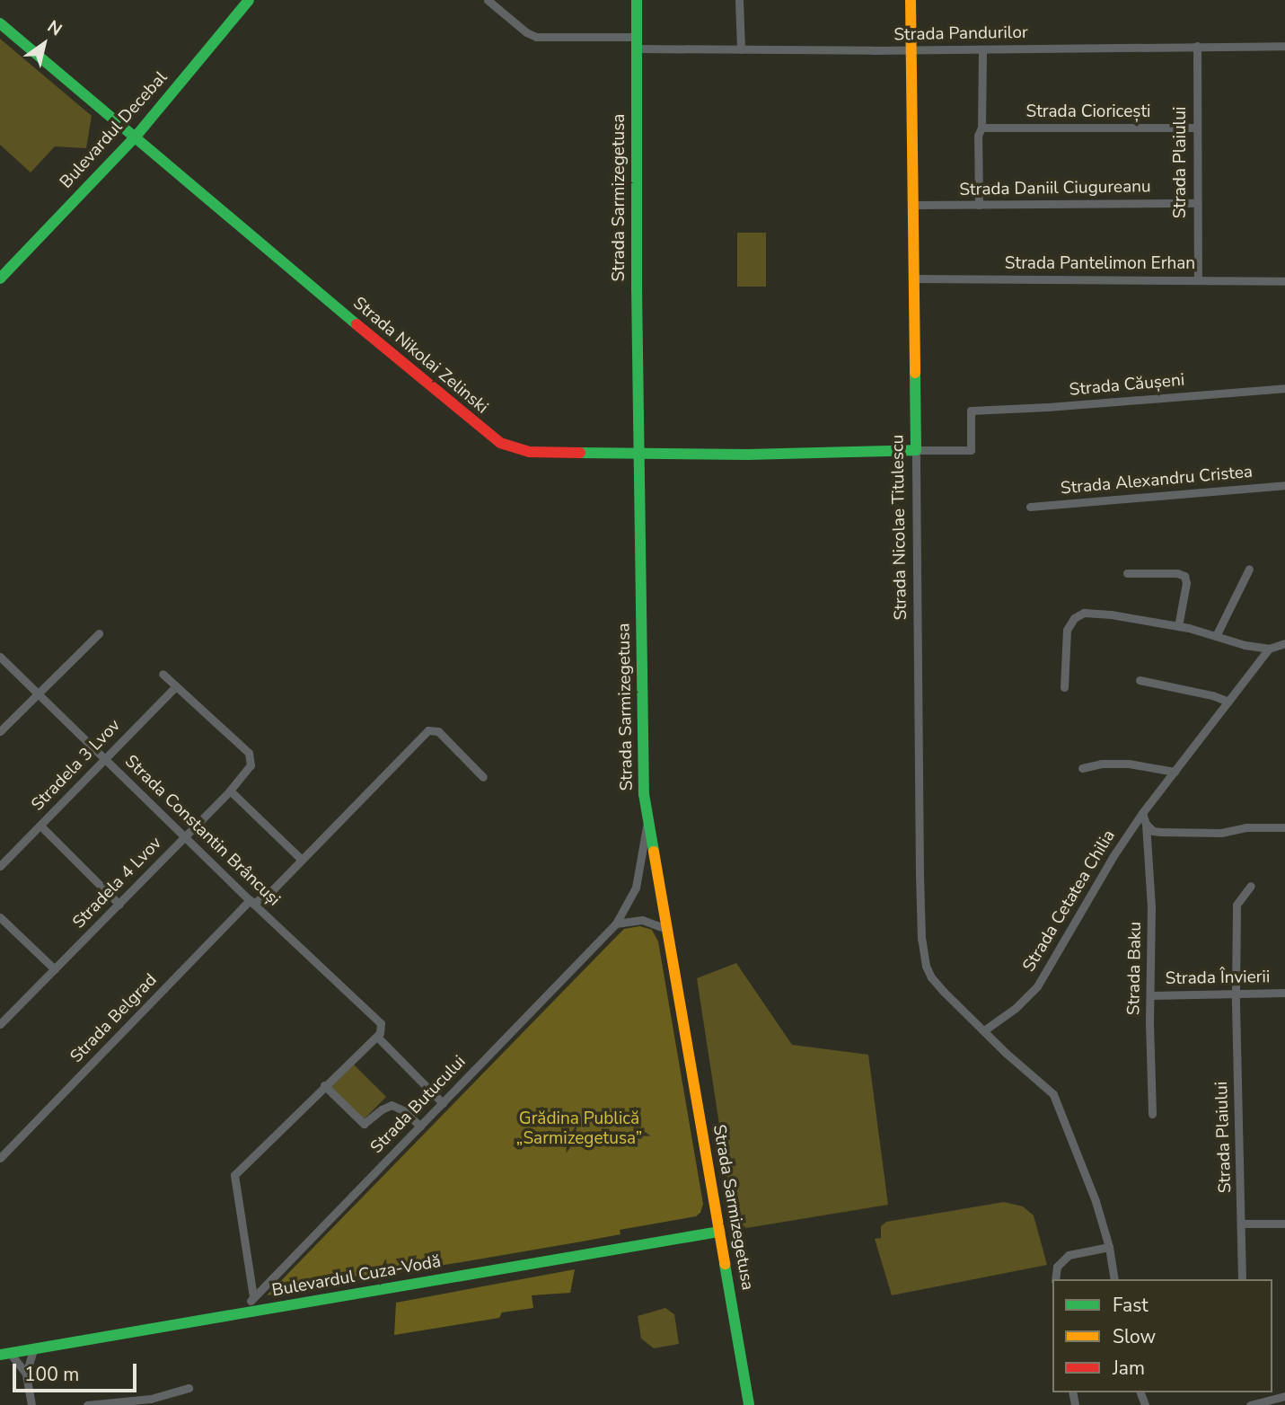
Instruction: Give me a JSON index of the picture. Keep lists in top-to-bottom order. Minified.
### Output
{"streets":{"main road":["Bulevardul Decebal","Strada Sarmizegetusa","Strada Nikolai Zelinski","Strada Nicolae Titulescu","Bulevardul Cuza-Vodă"],"street":["Strada Pandurilor","Strada Cioricești","Strada Plaiului","Strada Daniil Ciugureanu","Strada Pantelimon Erhan","Strada Căușeni","Strada Alexandru Cristea","Stradela 3 Lvov","Strada Constantin Brâncuși","Stradela 4 Lvov","Strada Cetatea Chilia","Strada Baku","Strada Învierii","Strada Belgrad","Strada Butucului"]},"crossings":[["Strada Pandurilor","Strada Plaiului"],["Strada Pandurilor","Strada Sarmizegetusa"],["Strada Pandurilor","Strada Nicolae Titulescu"],["Strada Cioricești","Strada Plaiului"],["Bulevardul Decebal","Strada Nikolai Zelinski"],["Strada Plaiului","Strada Daniil Ciugureanu"],["Strada Plaiului","Strada Pantelimon Erhan"],["Strada Plaiului","Strada Învierii"],["Strada Daniil Ciugureanu","Strada Nicolae Titulescu"],["Strada Sarmizegetusa","Strada Nikolai Zelinski"],["Strada Sarmizegetusa","Strada Butucului"],["Strada Sarmizegetusa","Bulevardul Cuza-Vodă"],["Strada Pantelimon Erhan","Strada Nicolae Titulescu"],["Strada Nikolai Zelinski","Strada Căușeni"],["Strada Nikolai Zelinski","Strada Nicolae Titulescu"],["Strada Căușeni","Strada Nicolae Titulescu"],["Strada Nicolae Titulescu","Strada Cetatea Chilia"],["Stradela 3 Lvov","Strada Constantin Brâncuși"],["Stradela 3 Lvov","Stradela 4 Lvov"],["Strada Constantin Brâncuși","Stradela 4 Lvov"],["Strada Constantin Brâncuși","Strada Belgrad"],["Strada Cetatea Chilia","Strada Baku"],["Strada Baku","Strada Învierii"]],"parks":["Grădina Publică „Sarmizegetusa”"],"legend":["Fast","Slow","Jam"],"scale_bar":"100 m","north":"top right"}
